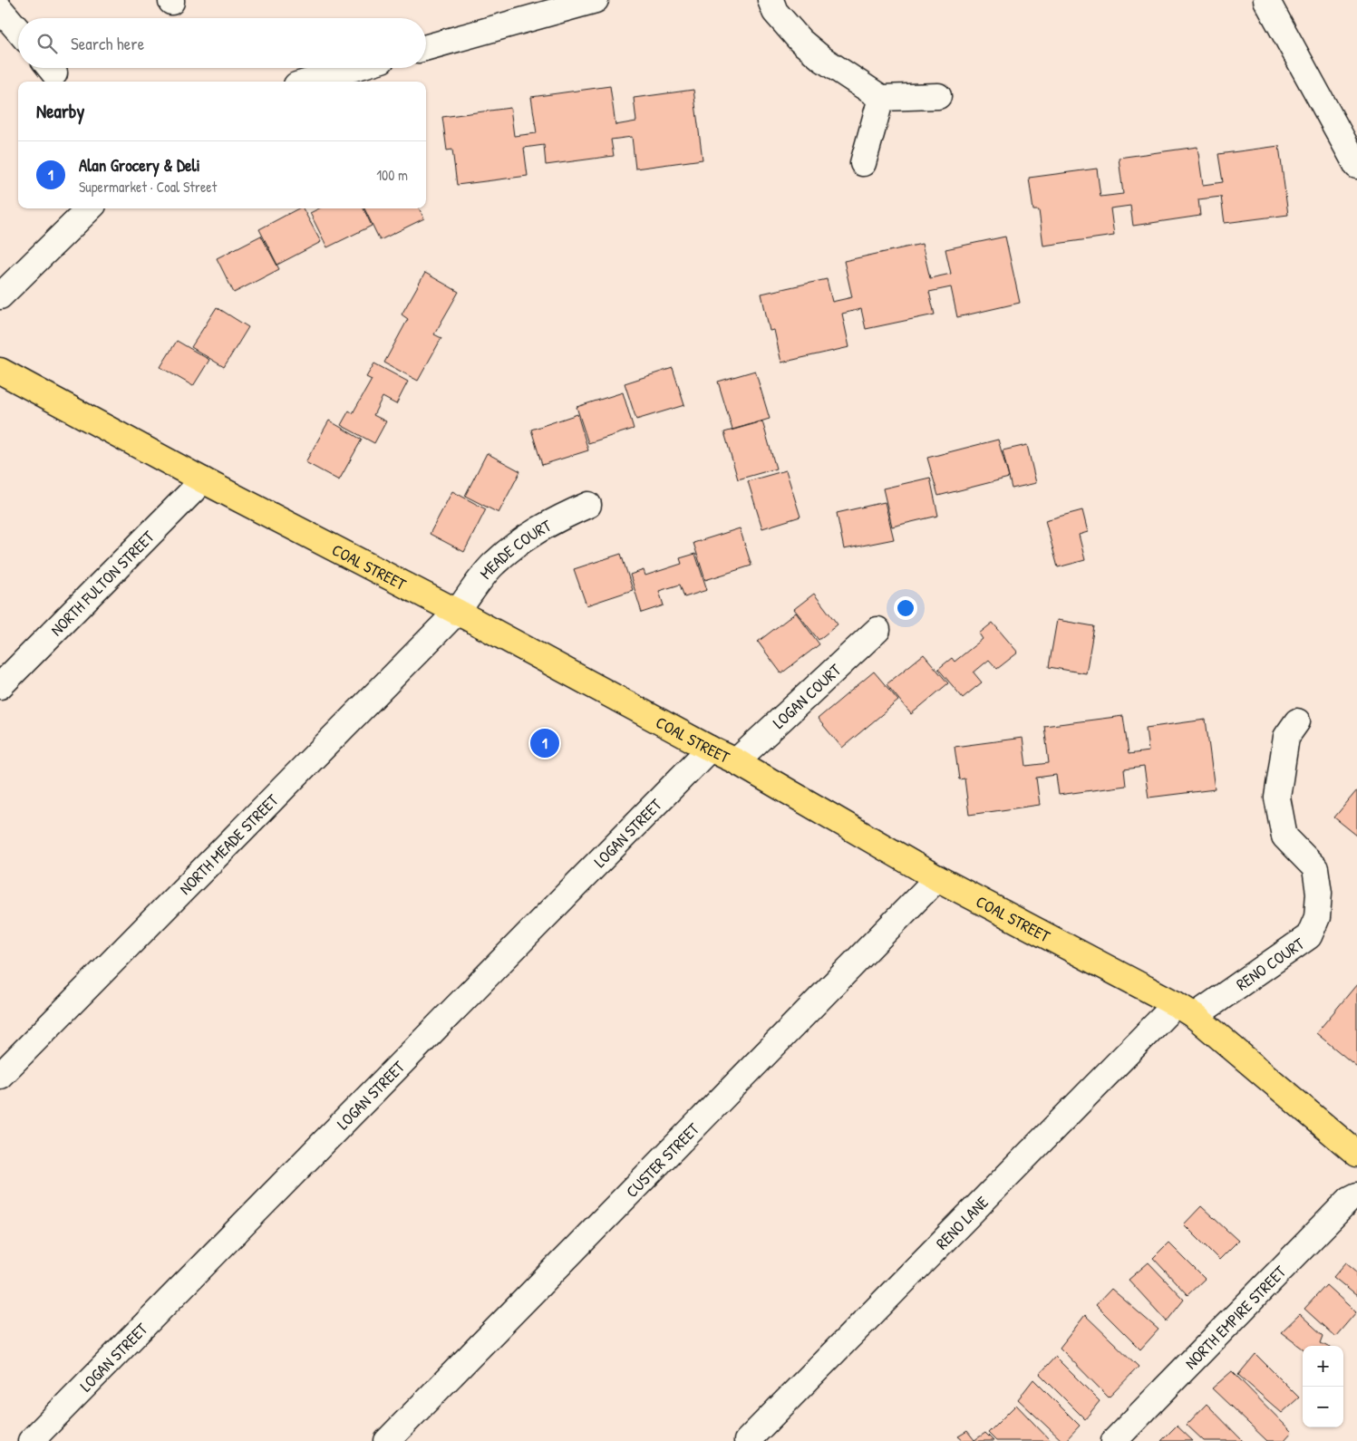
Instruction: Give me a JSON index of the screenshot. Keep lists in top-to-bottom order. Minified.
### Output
{"streets":{"main road":["COAL STREET"],"street":["MEADE COURT","NORTH FULTON STREET","LOGAN COURT","LOGAN STREET","NORTH MEADE STREET","RENO COURT","CUSTER STREET","RENO LANE","NORTH EMPIRE STREET"]},"crossings":[["MEADE COURT","COAL STREET"],["MEADE COURT","NORTH MEADE STREET"],["COAL STREET","NORTH FULTON STREET"],["COAL STREET","LOGAN COURT"],["COAL STREET","LOGAN STREET"],["COAL STREET","NORTH MEADE STREET"],["COAL STREET","RENO COURT"],["COAL STREET","CUSTER STREET"],["COAL STREET","RENO LANE"],["RENO COURT","RENO LANE"]],"page":{"search":"Search here","heading":"Nearby","list":[{"mark":"1","name":"Alan Grocery & Deli","note":"Supermarket · Coal Street","value":"100 m"}],"pins":"1","map_buttons":["+","−"]}}
